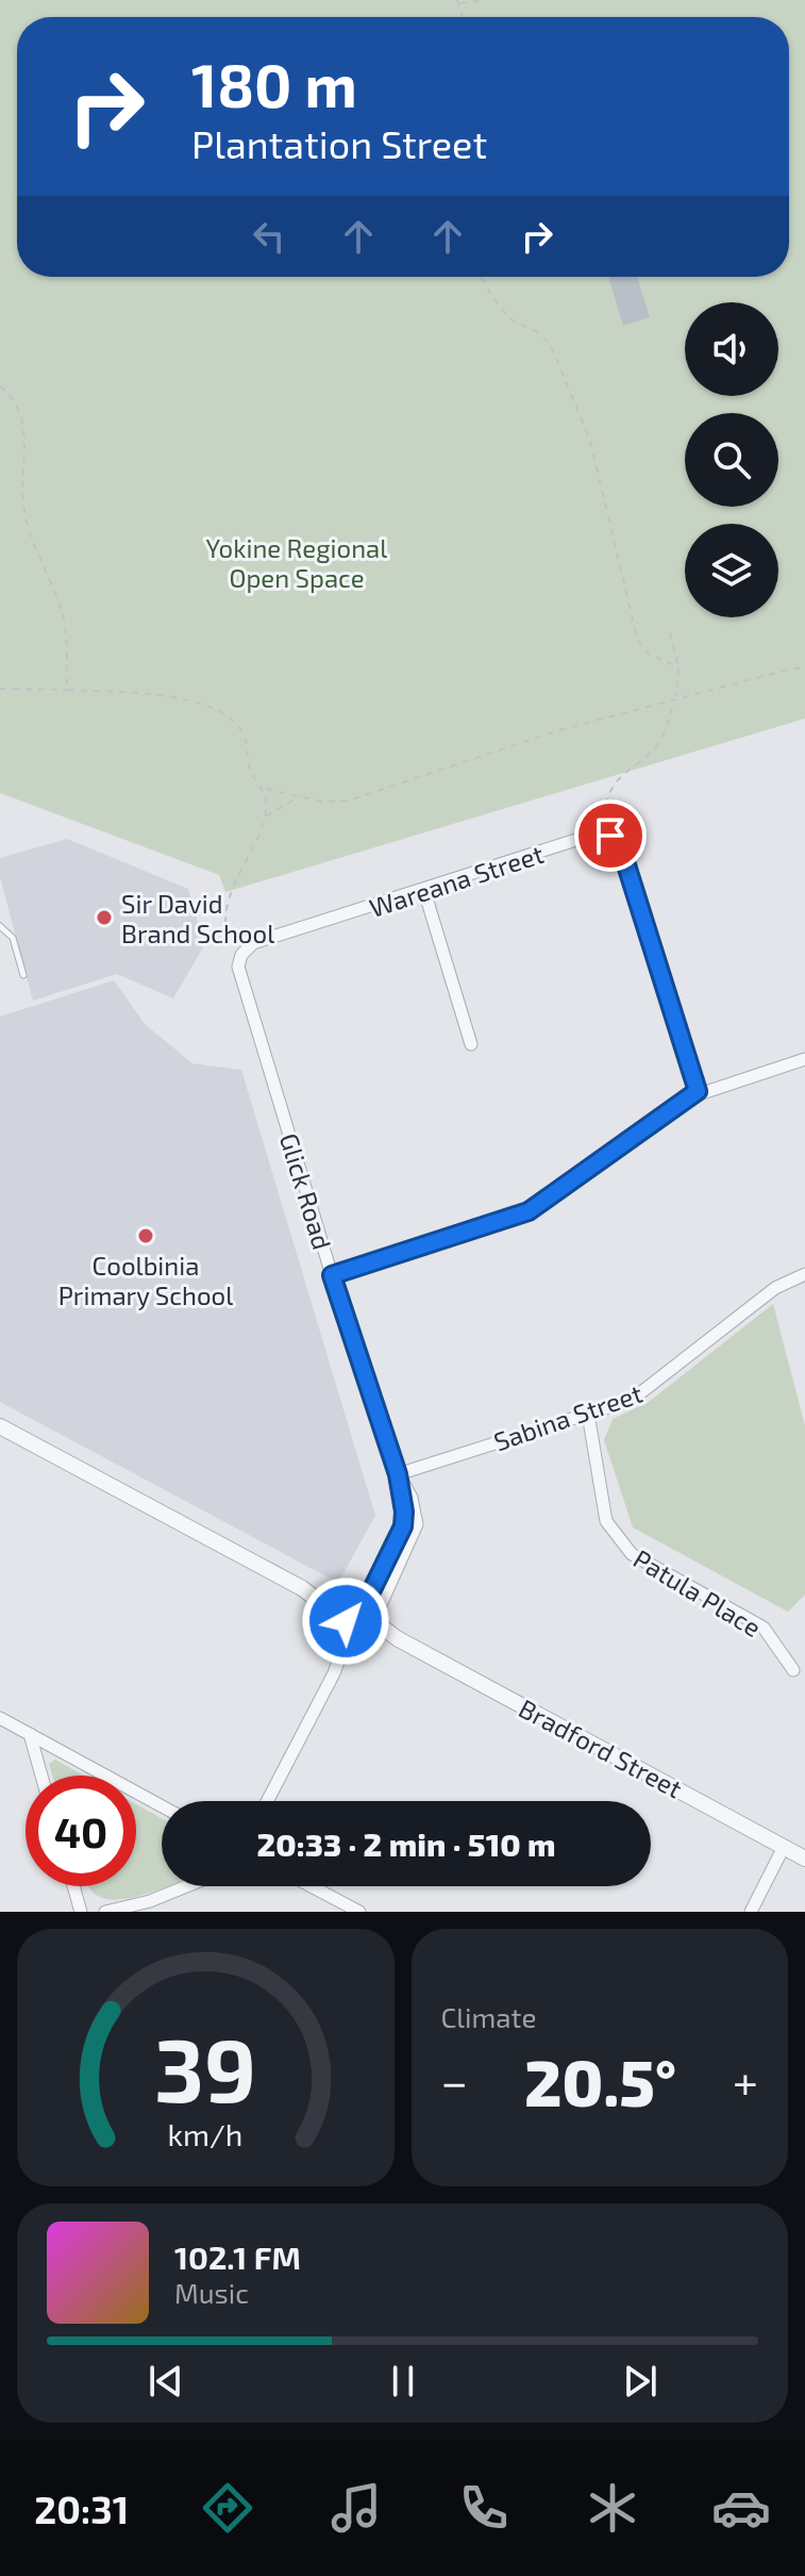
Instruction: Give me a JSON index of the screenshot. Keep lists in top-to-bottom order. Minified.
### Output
{"streets":{"street":["Wareana Street","Glick Road","Sabina Street","Patula Place","Bradford Street"]},"crossings":[["Wareana Street","Glick Road"],["Glick Road","Sabina Street"],["Glick Road","Bradford Street"],["Sabina Street","Patula Place"]],"parks":["Yokine Regional Open Space"],"places":["Sir David Brand School","Coolbinia Primary School"],"page":{"turn":["180 m","Plantation Street"],"limit":"40","trip":"20:33 · 2 min · 510 m","tile":"Climate","heat":["−","20.5°","+"],"song":["102.1 FM","Music"],"tabs":"20:31","gauge":["39","km/h"]}}
